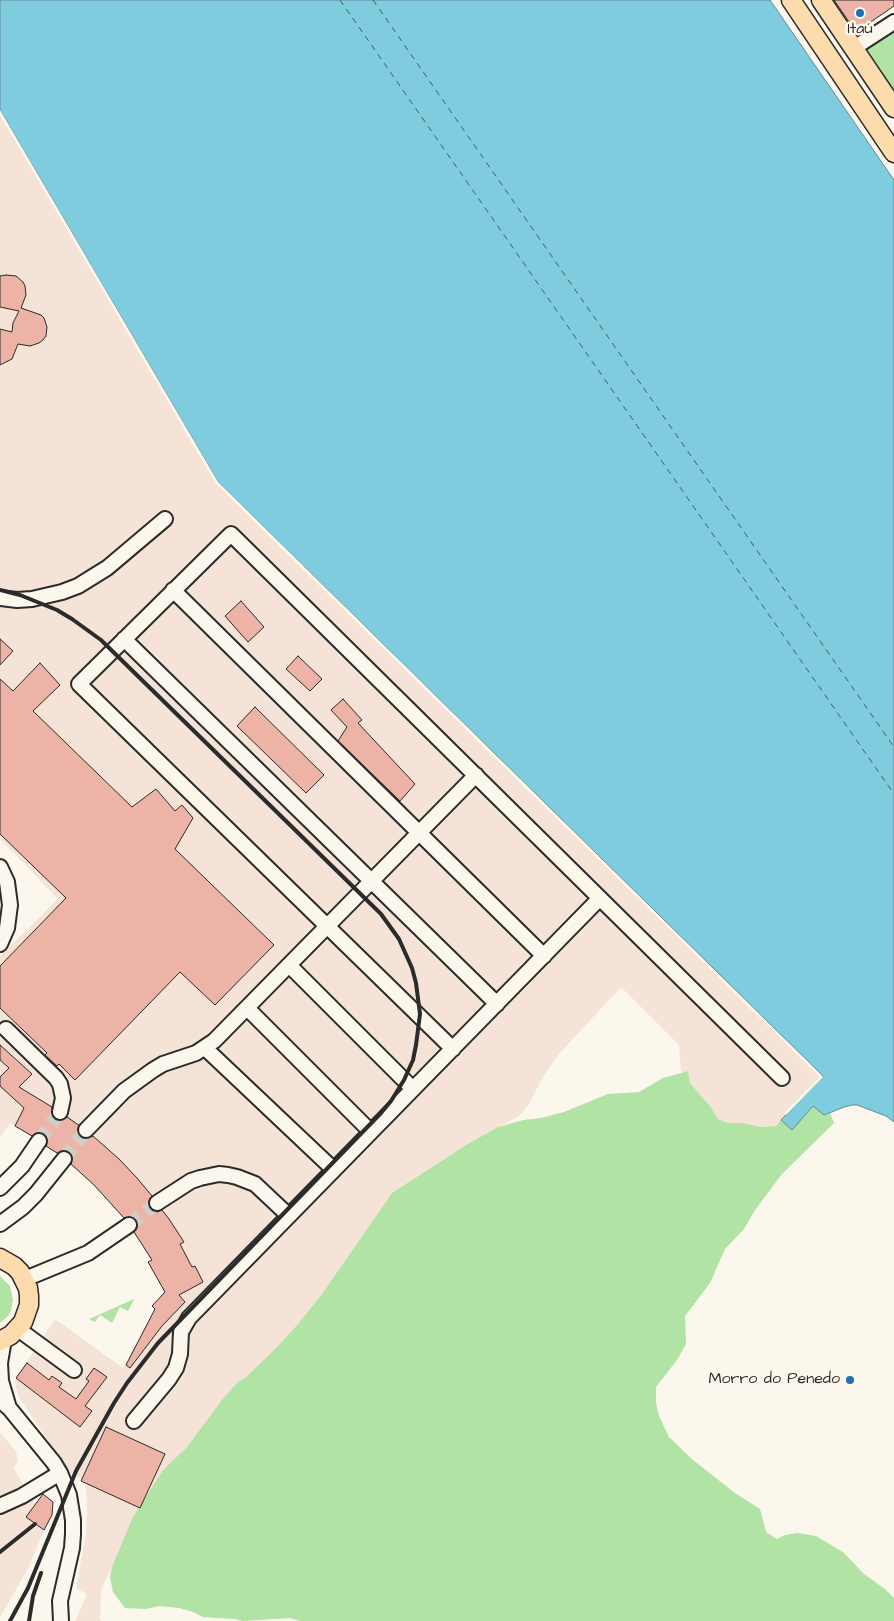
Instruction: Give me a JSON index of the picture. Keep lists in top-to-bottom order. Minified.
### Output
{"places":["Itaú","Morro do Penedo"]}
